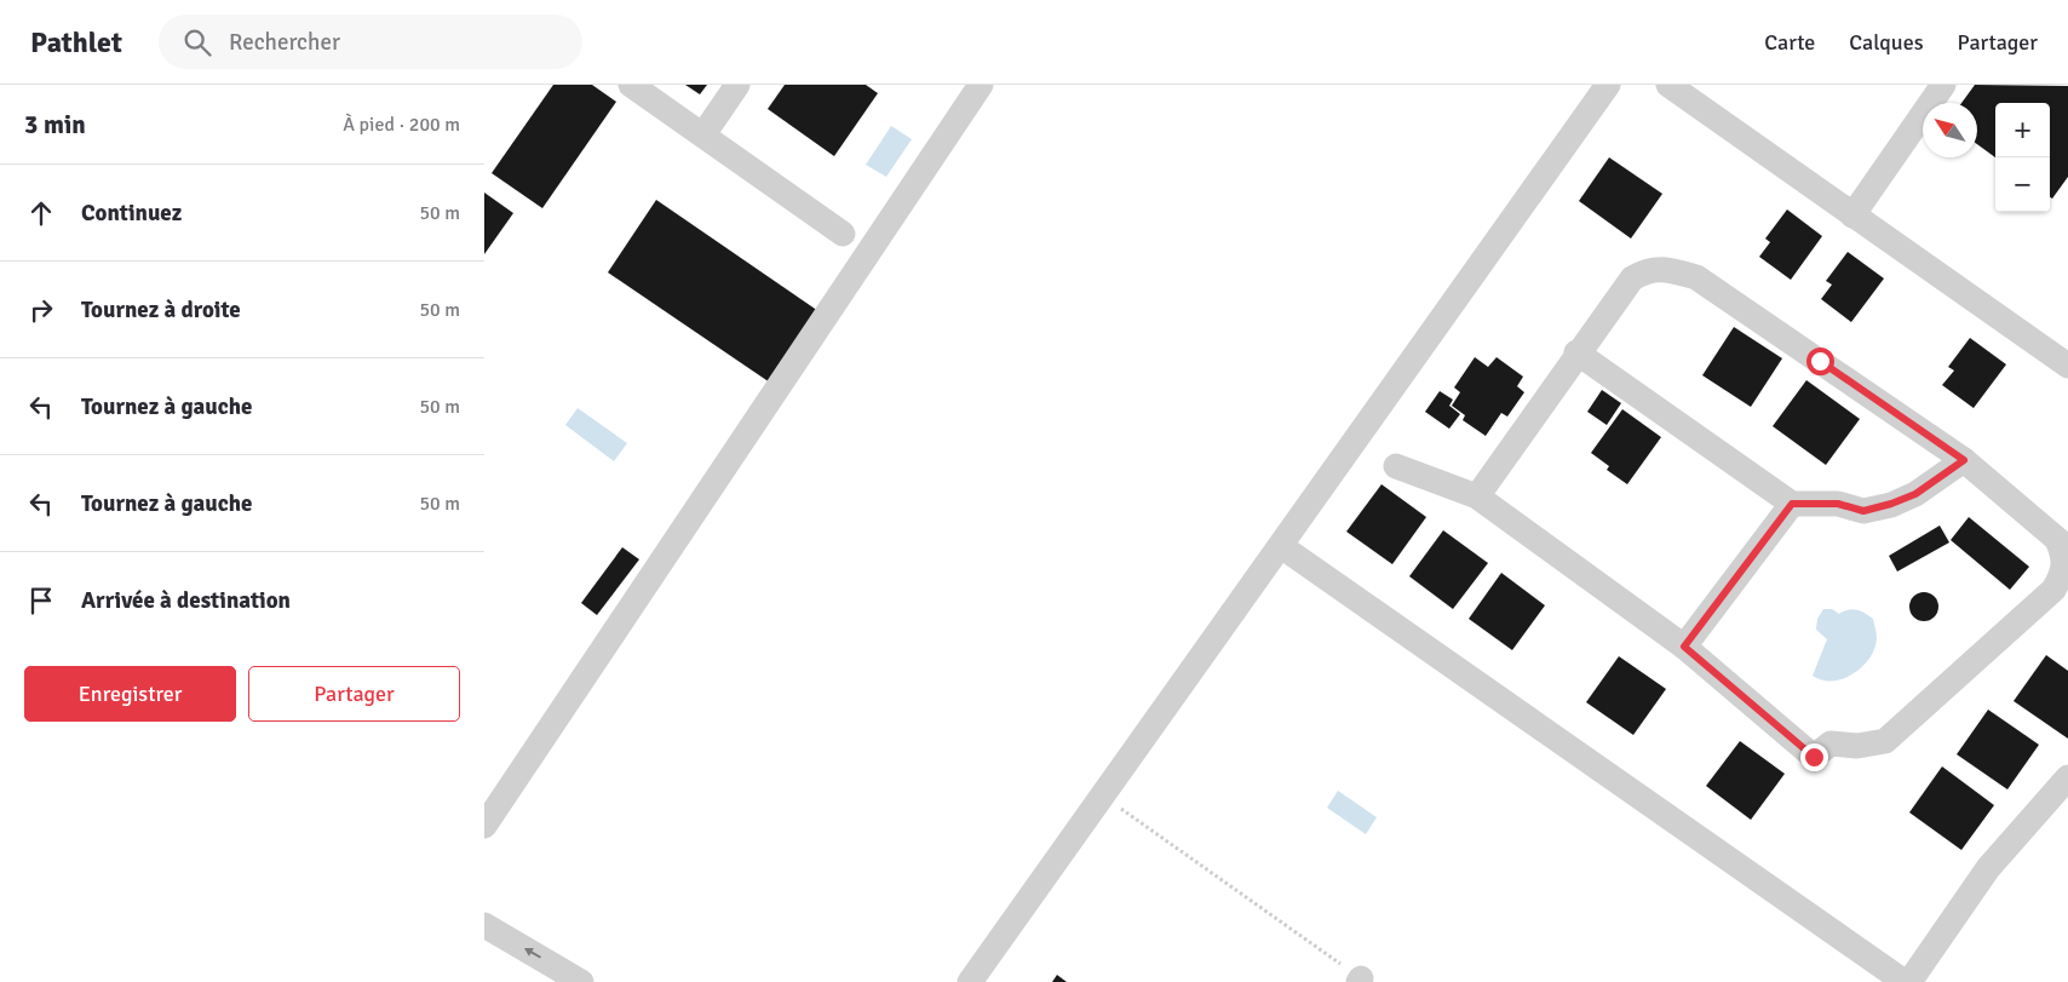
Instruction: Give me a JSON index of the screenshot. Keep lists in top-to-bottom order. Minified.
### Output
{"north":"top left","page":{"header":"Pathlet","search":"Rechercher","nav":["Carte","Calques","Partager"],"heading":["3 min","À pied · 200 m"],"map_buttons":["+","−"],"list":[["Continuez","50 m"],["Tournez à droite","50 m"],["Tournez à gauche","50 m"],["Tournez à gauche","50 m"],"Arrivée à destination"],"buttons":["Enregistrer","Partager"]}}
